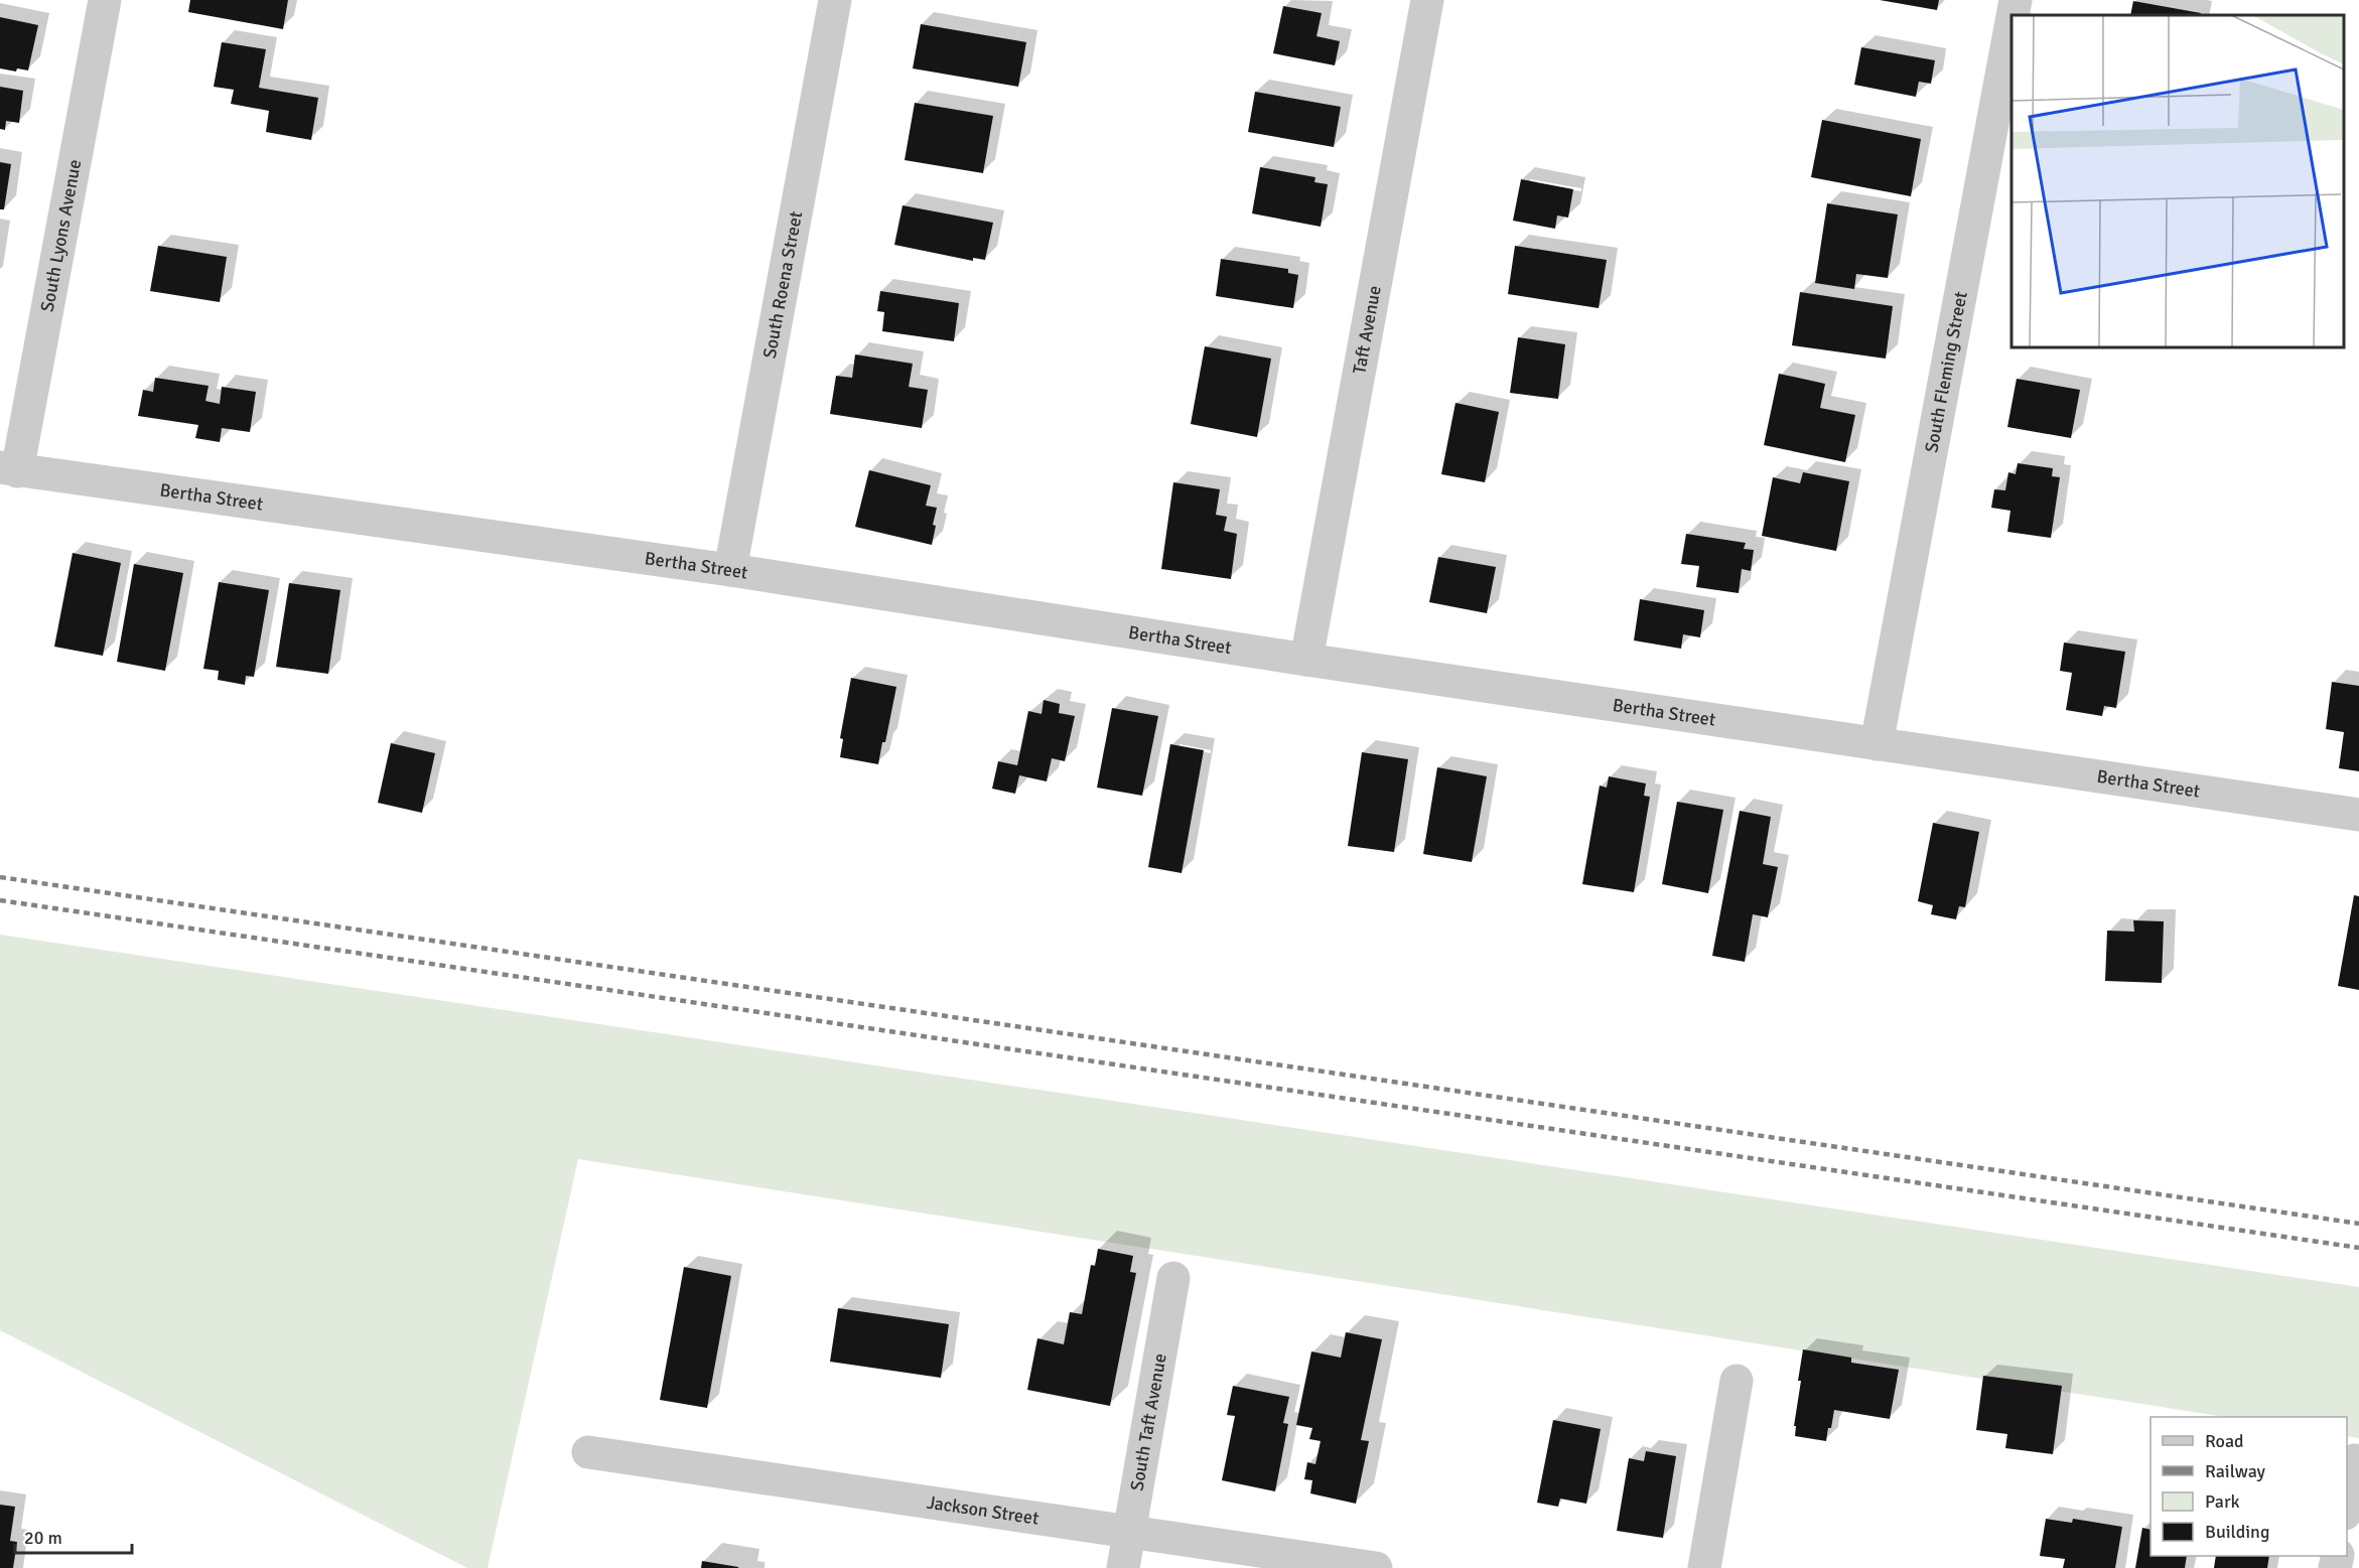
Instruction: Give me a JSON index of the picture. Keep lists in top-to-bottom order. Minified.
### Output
{"streets":{"street":["South Lyons Avenue","South Roena Street","Taft Avenue","South Fleming Street","Bertha Street","South Taft Avenue","Jackson Street"]},"crossings":[["South Lyons Avenue","Bertha Street"],["South Roena Street","Bertha Street"],["Taft Avenue","Bertha Street"],["South Fleming Street","Bertha Street"],["South Taft Avenue","Jackson Street"]],"legend":["Road","Railway","Park","Building"],"scale_bar":"20 m"}
